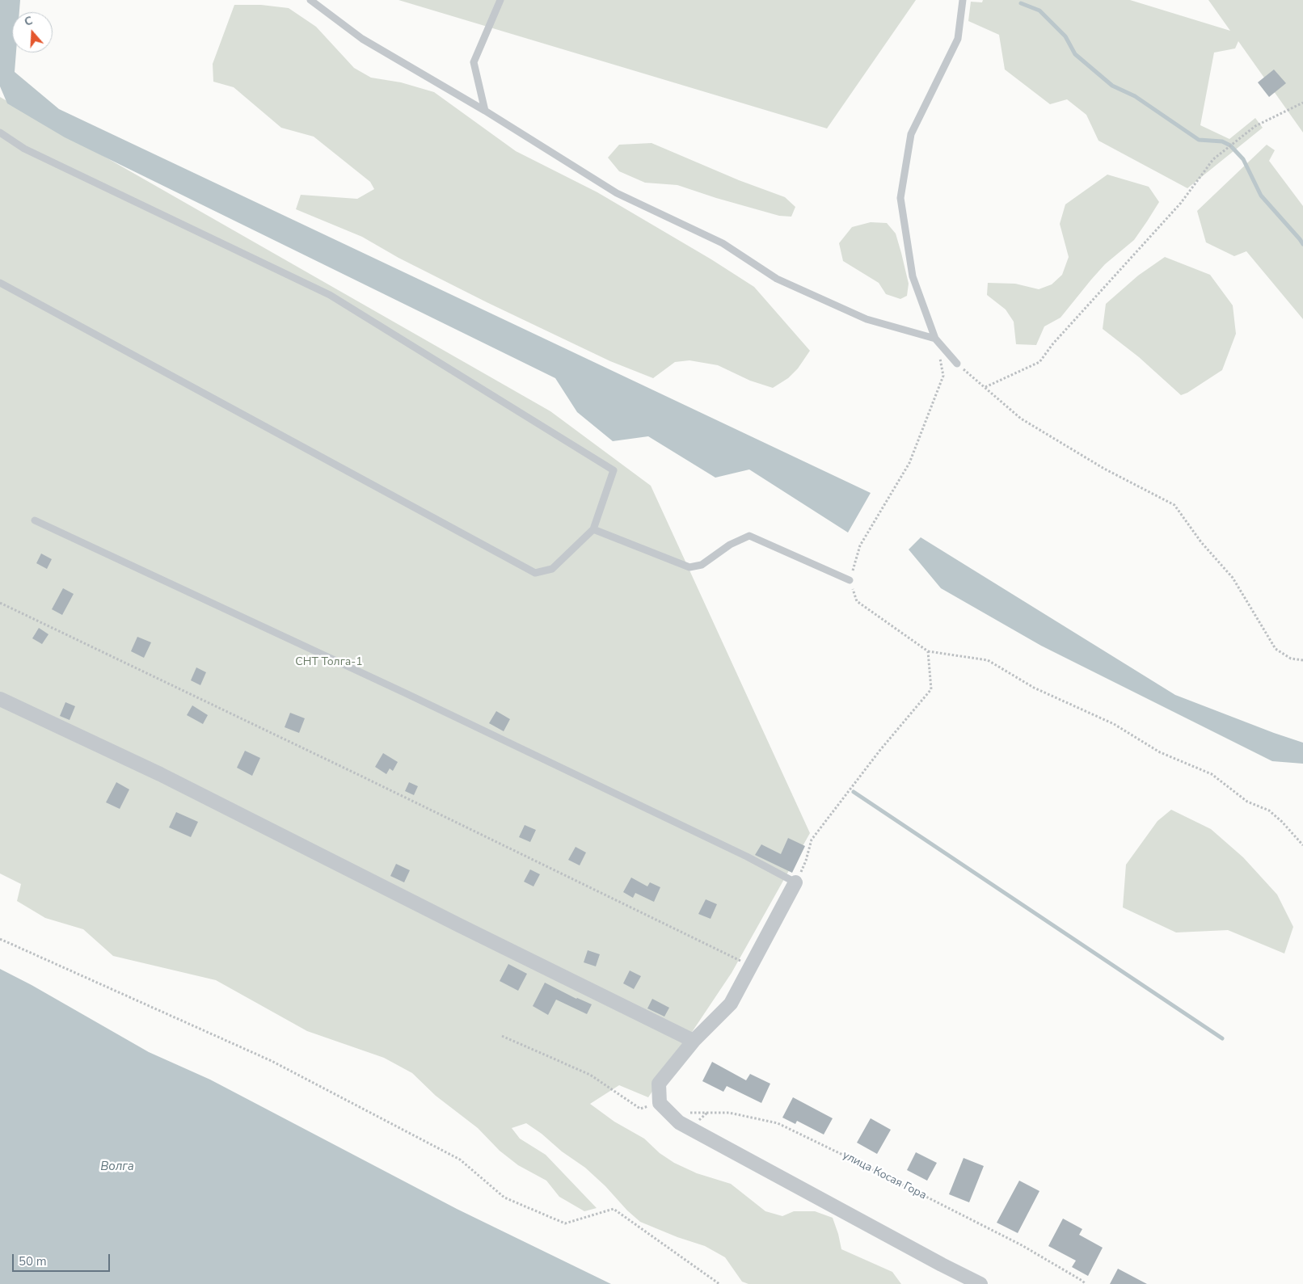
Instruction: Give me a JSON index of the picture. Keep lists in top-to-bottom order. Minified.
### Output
{"streets":{"path":["улица Косая Гора"]},"water":["Волга"],"parks":["СНТ Толга-1"],"scale_bar":"50 m","north":"top"}
